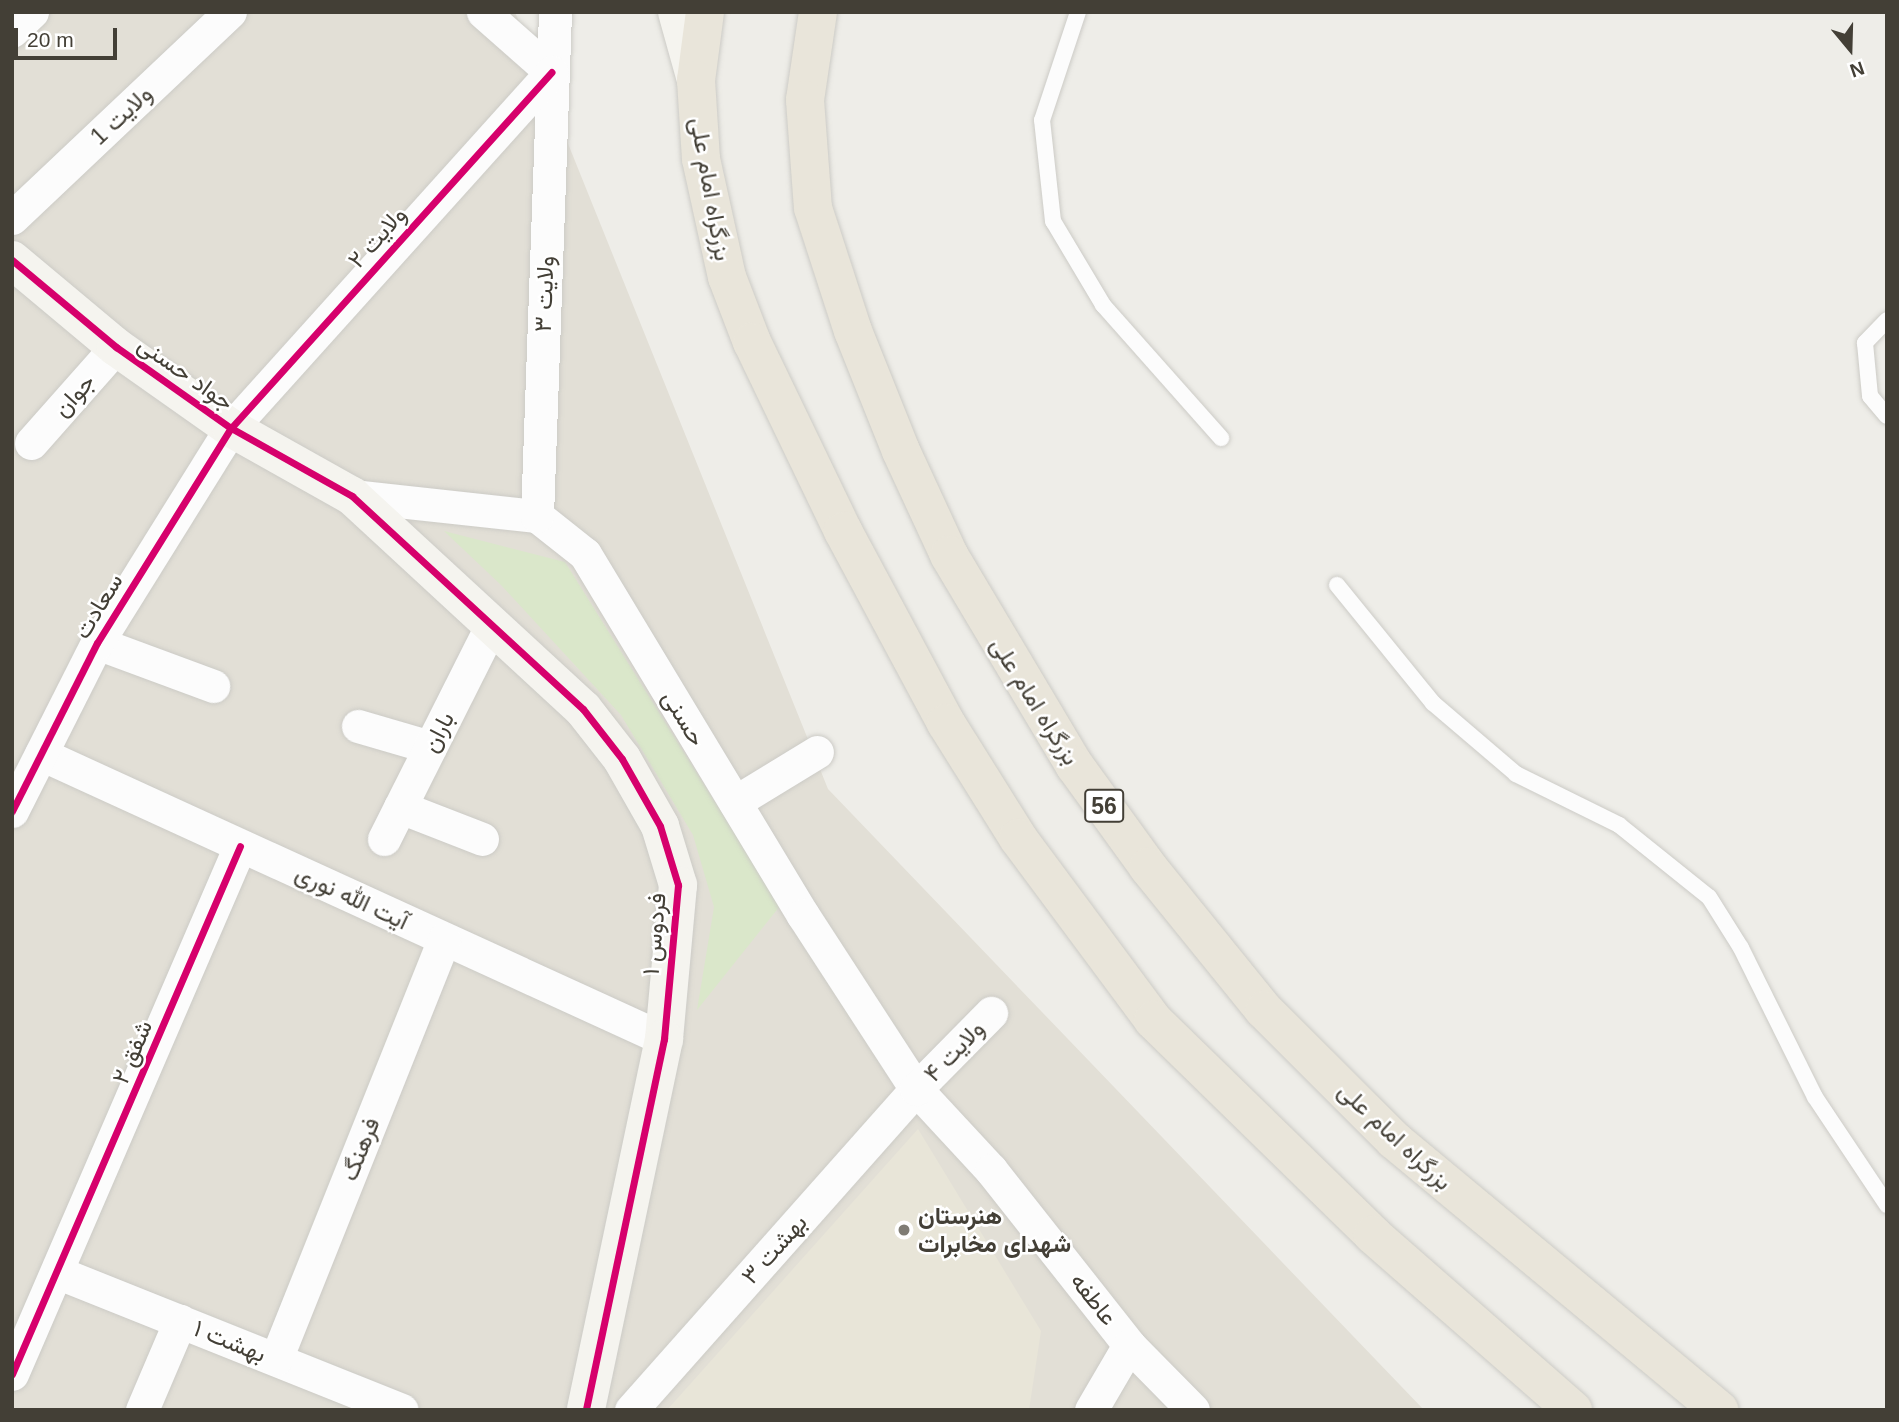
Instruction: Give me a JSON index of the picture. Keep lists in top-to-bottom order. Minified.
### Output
{"streets":{"highway":["بزرگراه امام علی","56"],"street":["ولایت 1","ولایت ۲","ولایت ۳","جواد حسنی","جوان","سعادت","حسنی","باران","آیت الله نوری","فردوس ۱","ولایت ۴","شفق ۲","فرهنگ","بهشت ۳","عاطفه","بهشت ۱"]},"crossings":[["ولایت ۲","ولایت ۳"],["ولایت ۲","جواد حسنی"],["ولایت ۲","سعادت"],["ولایت ۳","حسنی"],["جواد حسنی","جوان"],["جواد حسنی","سعادت"],["جواد حسنی","فردوس ۱"],["سعادت","آیت الله نوری"],["حسنی","ولایت ۴"],["حسنی","بهشت ۳"],["حسنی","عاطفه"],["باران","فردوس ۱"],["آیت الله نوری","فردوس ۱"],["آیت الله نوری","شفق ۲"],["آیت الله نوری","فرهنگ"],["ولایت ۴","بهشت ۳"],["ولایت ۴","عاطفه"],["شفق ۲","بهشت ۱"],["فرهنگ","بهشت ۱"],["بهشت ۳","عاطفه"]],"places":["هنرستان شهدای مخابرات"],"scale_bar":"20 m","north":"bottom"}
